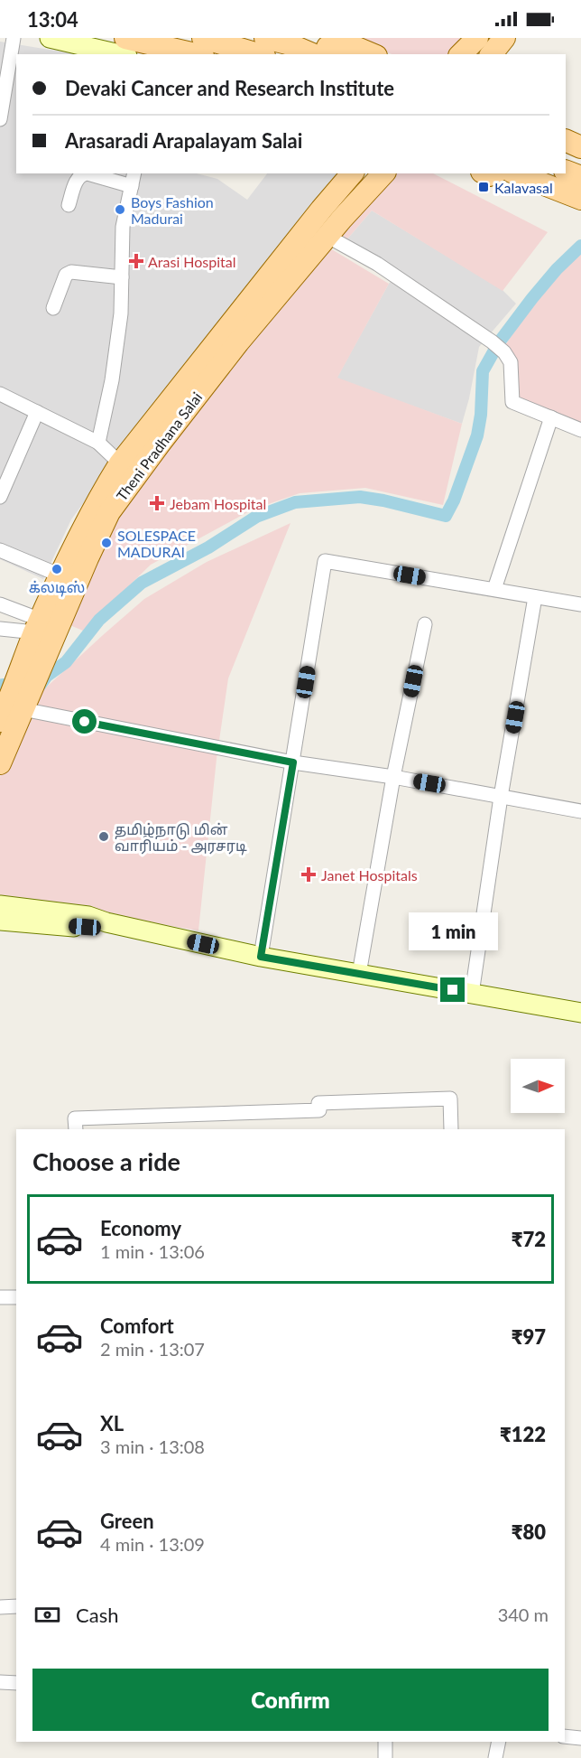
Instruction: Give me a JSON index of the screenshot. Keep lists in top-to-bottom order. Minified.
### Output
{"streets":{"main road":["Theni Pradhana Salai"]},"places":{"transit":["Kalavasal"],"other":["Boys Fashion Madurai","SOLESPACE MADURAI","க்லடிஸ்","தமிழ்நாடு மின் வாரியம் - அரசரடி"],"health":["Arasi Hospital","Jebam Hospital","Janet Hospitals"]},"north":"right","page":{"status":"13:04","banner":["Devaki Cancer and Research Institute","Arasaradi Arapalayam Salai"],"bubble":"1 min","heading":"Choose a ride","list":[{"name":"Economy","note":"1 min · 13:06","value":"₹72"},{"name":"Comfort","note":"2 min · 13:07","value":"₹97"},{"name":"XL","note":"3 min · 13:08","value":"₹122"},{"name":"Green","note":"4 min · 13:09","value":"₹80"}],"pay":["Cash","340 m"],"buttons":"Confirm"}}
